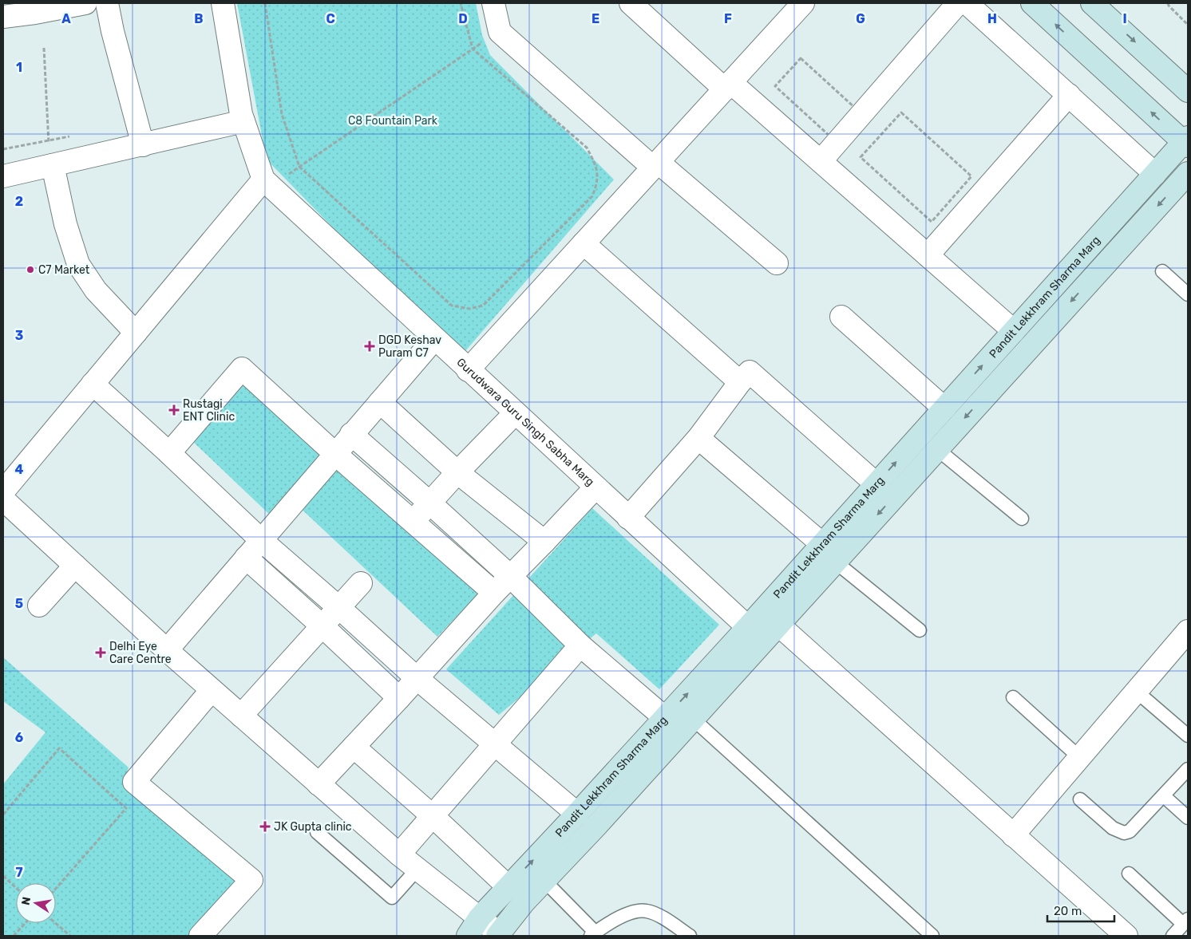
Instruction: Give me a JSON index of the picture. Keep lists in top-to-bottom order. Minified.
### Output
{"streets":{"main road":["Pandit Lekkhram Sharma Marg"],"street":["Gurudwara Guru Singh Sabha Marg"]},"crossings":[["Pandit Lekkhram Sharma Marg","Gurudwara Guru Singh Sabha Marg"]],"parks":["C8 Fountain Park"],"places":{"other":["C7 Market"],"health":["DGD Keshav Puram C7","Rustagi ENT Clinic","Delhi Eye Care Centre","JK Gupta clinic"]},"scale_bar":"20 m","north":"left","grid":{"columns":["A","B","C","D","E","F","G","H","I"],"rows":["1","2","3","4","5","6","7"]}}
